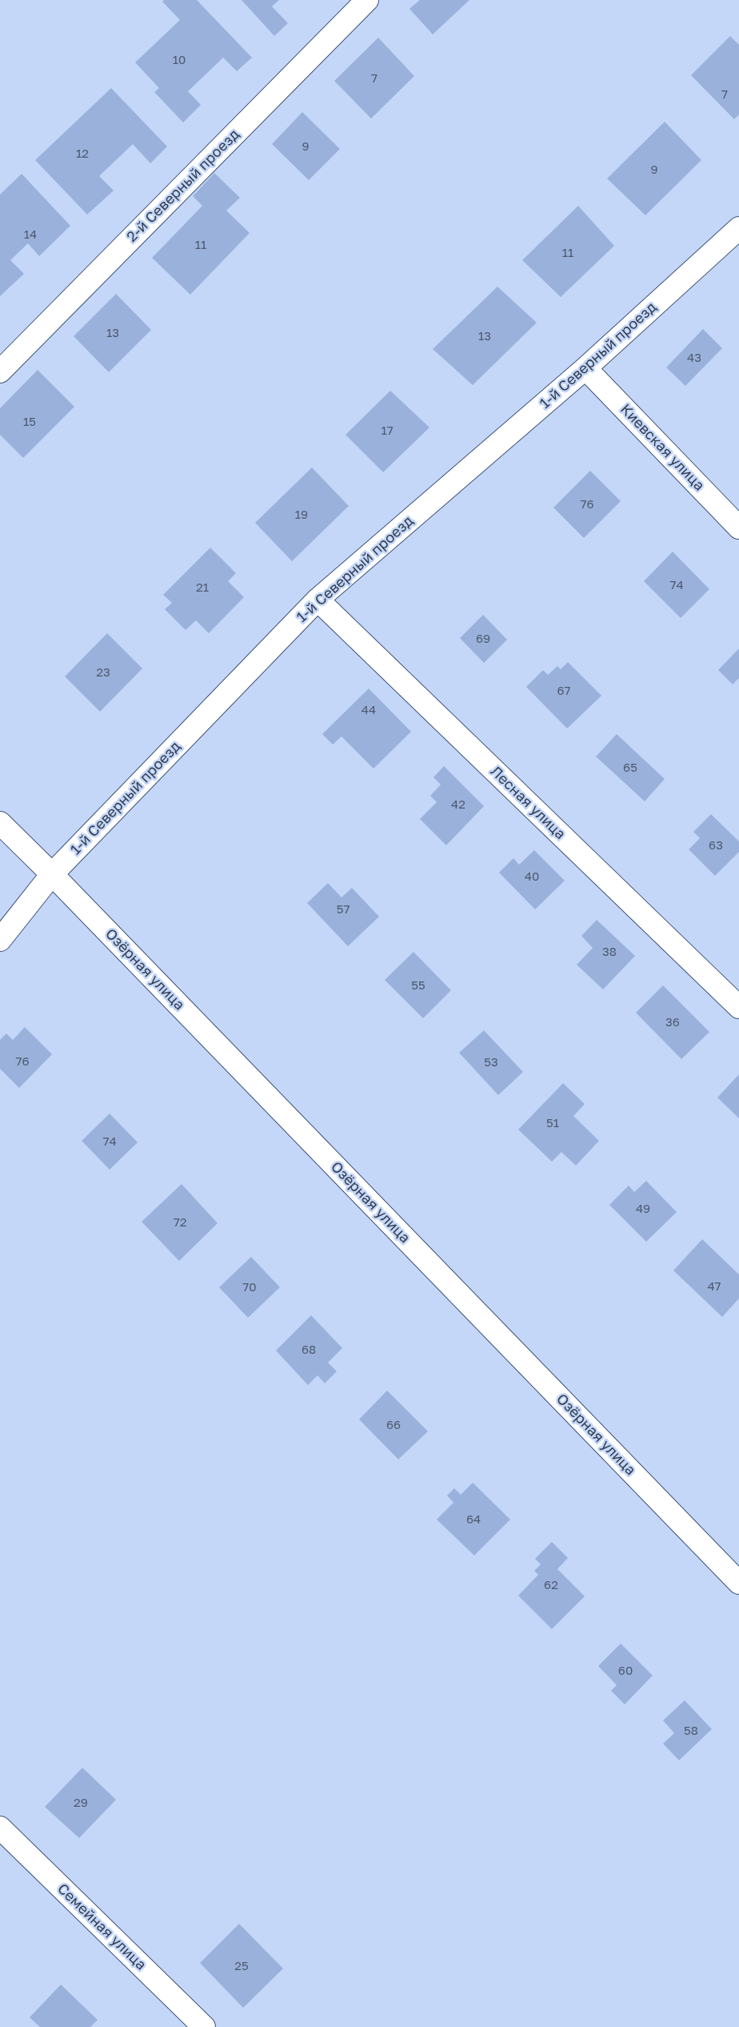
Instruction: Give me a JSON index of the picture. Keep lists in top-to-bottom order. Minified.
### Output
{"streets":{"street":["2-й Северный проезд","1-й Северный проезд","Киевская улица","Лесная улица","Озёрная улица","Семейная улица"]},"crossings":[["1-й Северный проезд","Киевская улица"],["1-й Северный проезд","Лесная улица"],["1-й Северный проезд","Озёрная улица"]],"house_numbers":["10","7","7","9","12","9","14","11","11","13","13","43","15","17","76","19","74","21","69","23","67","44","65","42","63","40","57","38","55","36","76","53","51","74","49","72","47","70","68","66","64","62","60","58","29","25"]}
